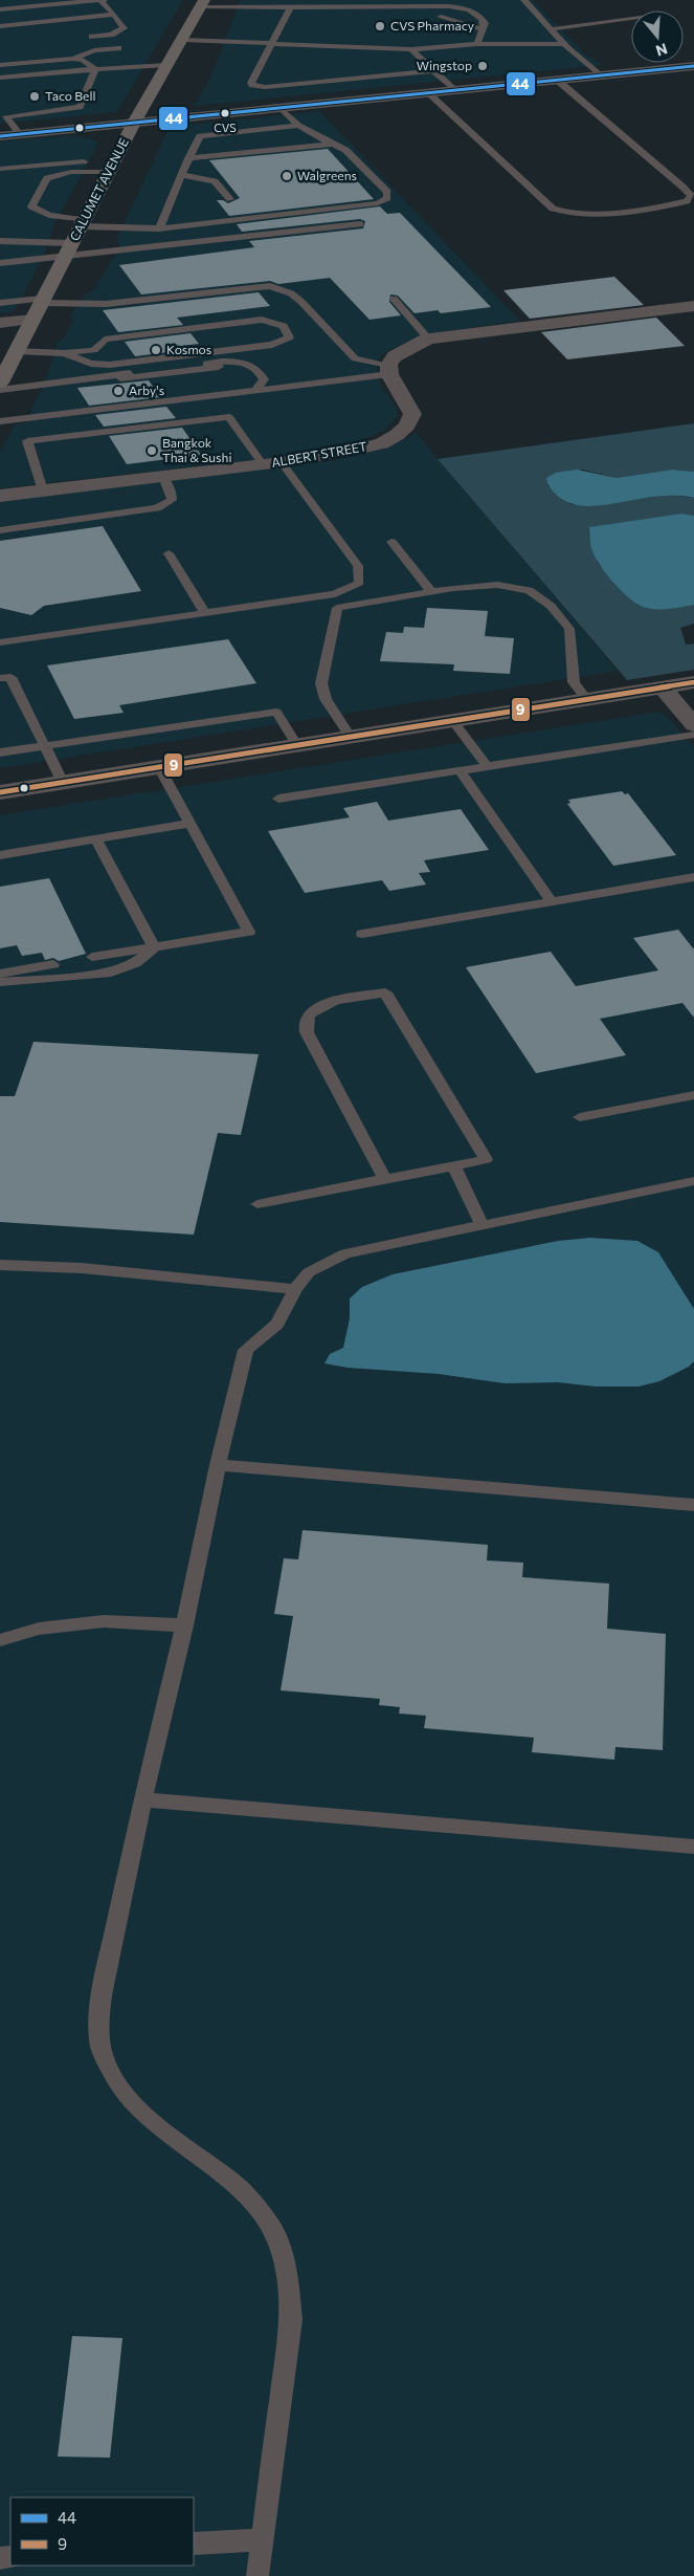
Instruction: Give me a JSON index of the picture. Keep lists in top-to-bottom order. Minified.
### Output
{"streets":{"main road":["CALUMET AVENUE"],"street":["ALBERT STREET"]},"places":["CVS Pharmacy","Wingstop","Taco Bell","CVS","Walgreens","Kosmos","Arby's","Bangkok Thai & Sushi"],"lines":["transit line 44","transit line 9"],"legend":["44","9"],"north":"bottom"}
